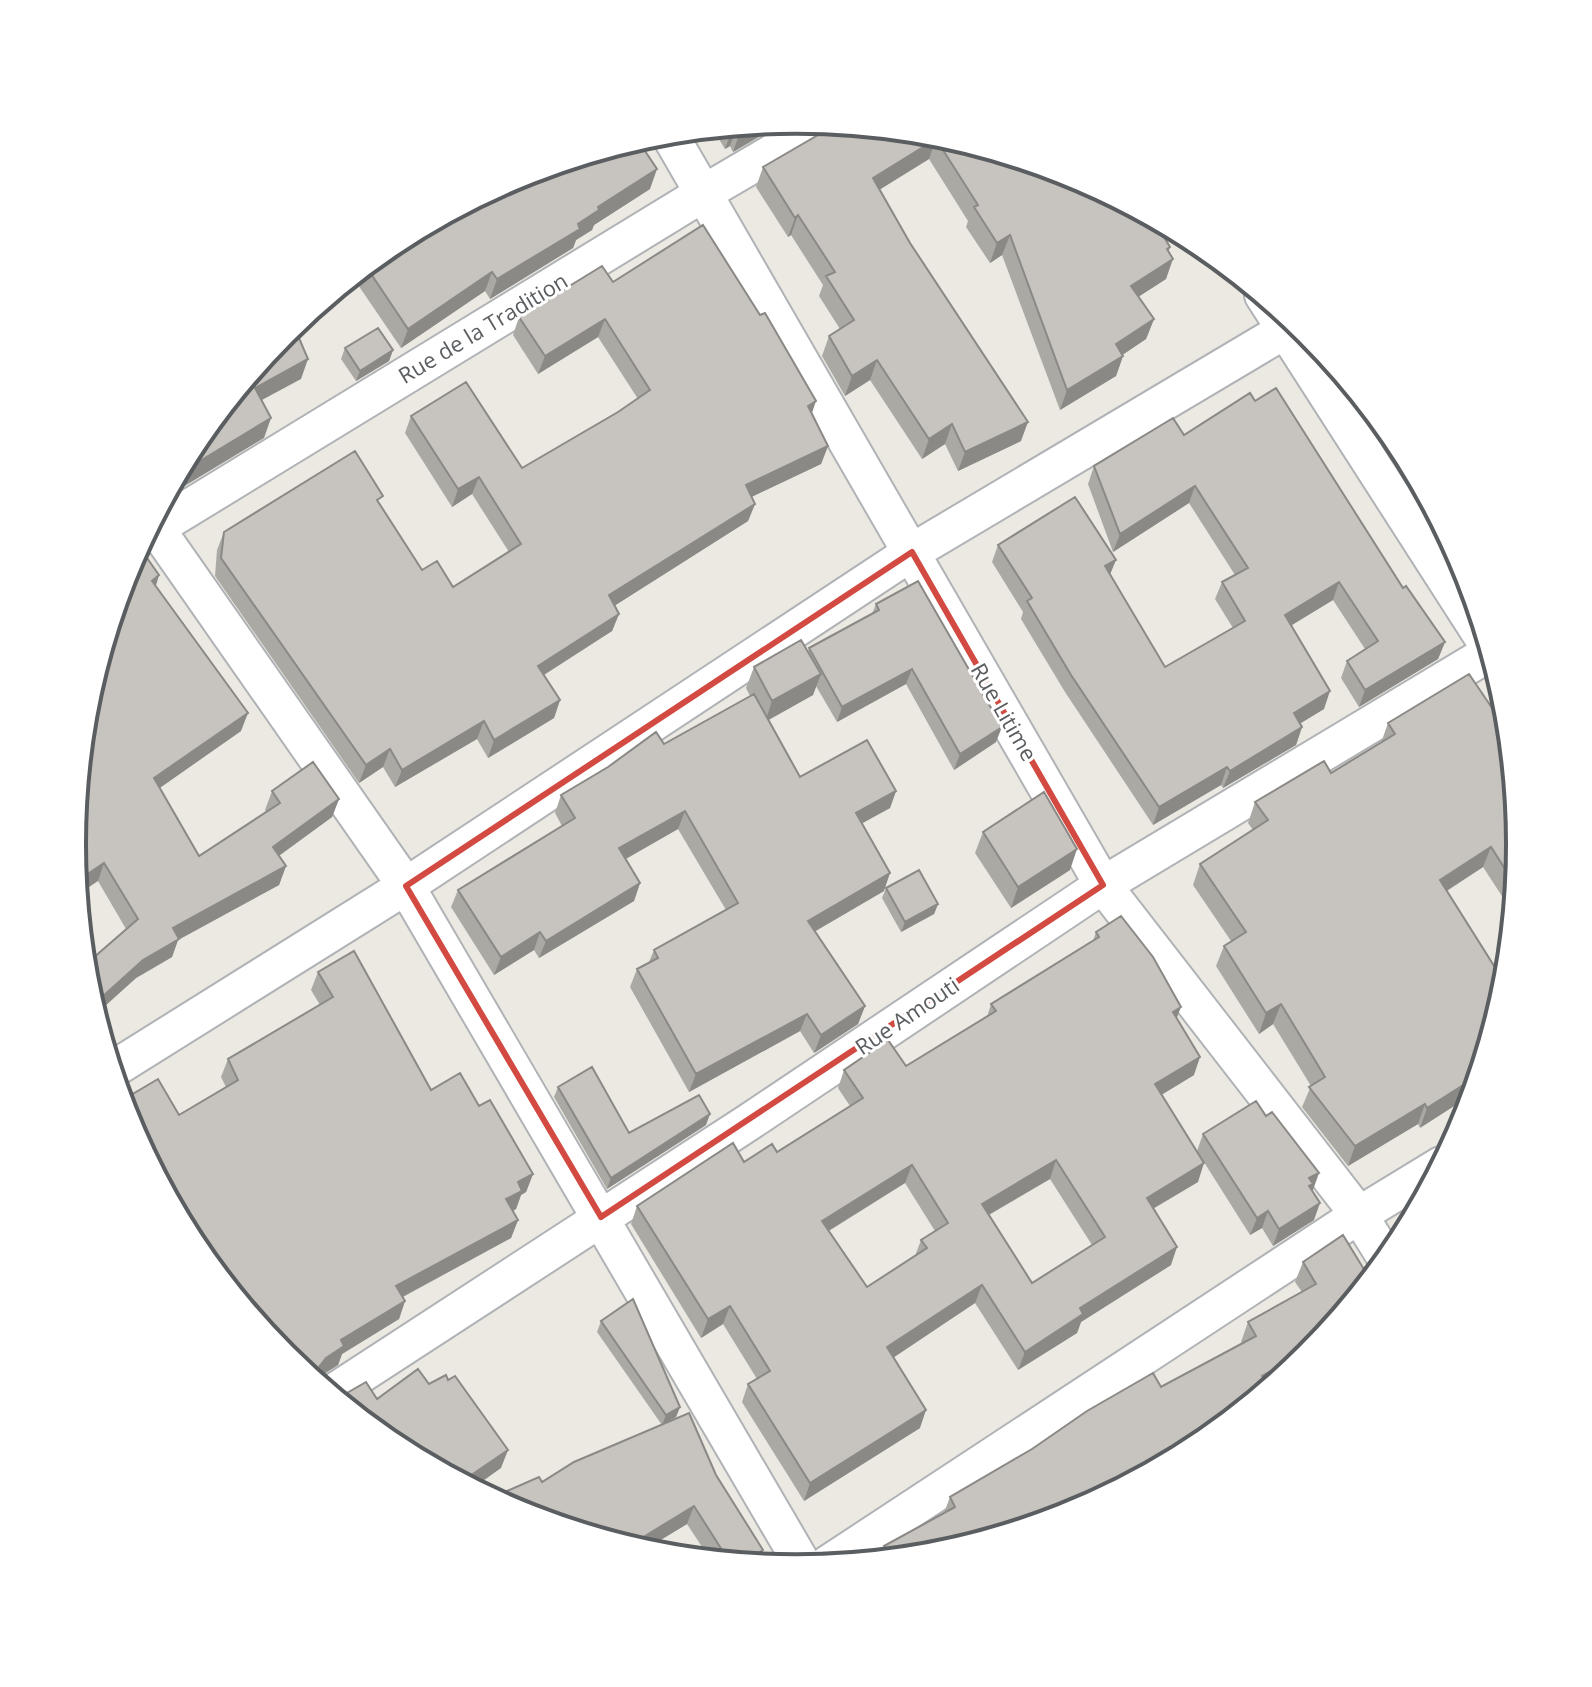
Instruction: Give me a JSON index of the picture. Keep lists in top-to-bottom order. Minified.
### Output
{"streets":{"street":["Rue de la Tradition","Rue Litime","Rue Amouti"]},"crossings":[["Rue de la Tradition","Rue Litime"],["Rue Litime","Rue Amouti"]]}
